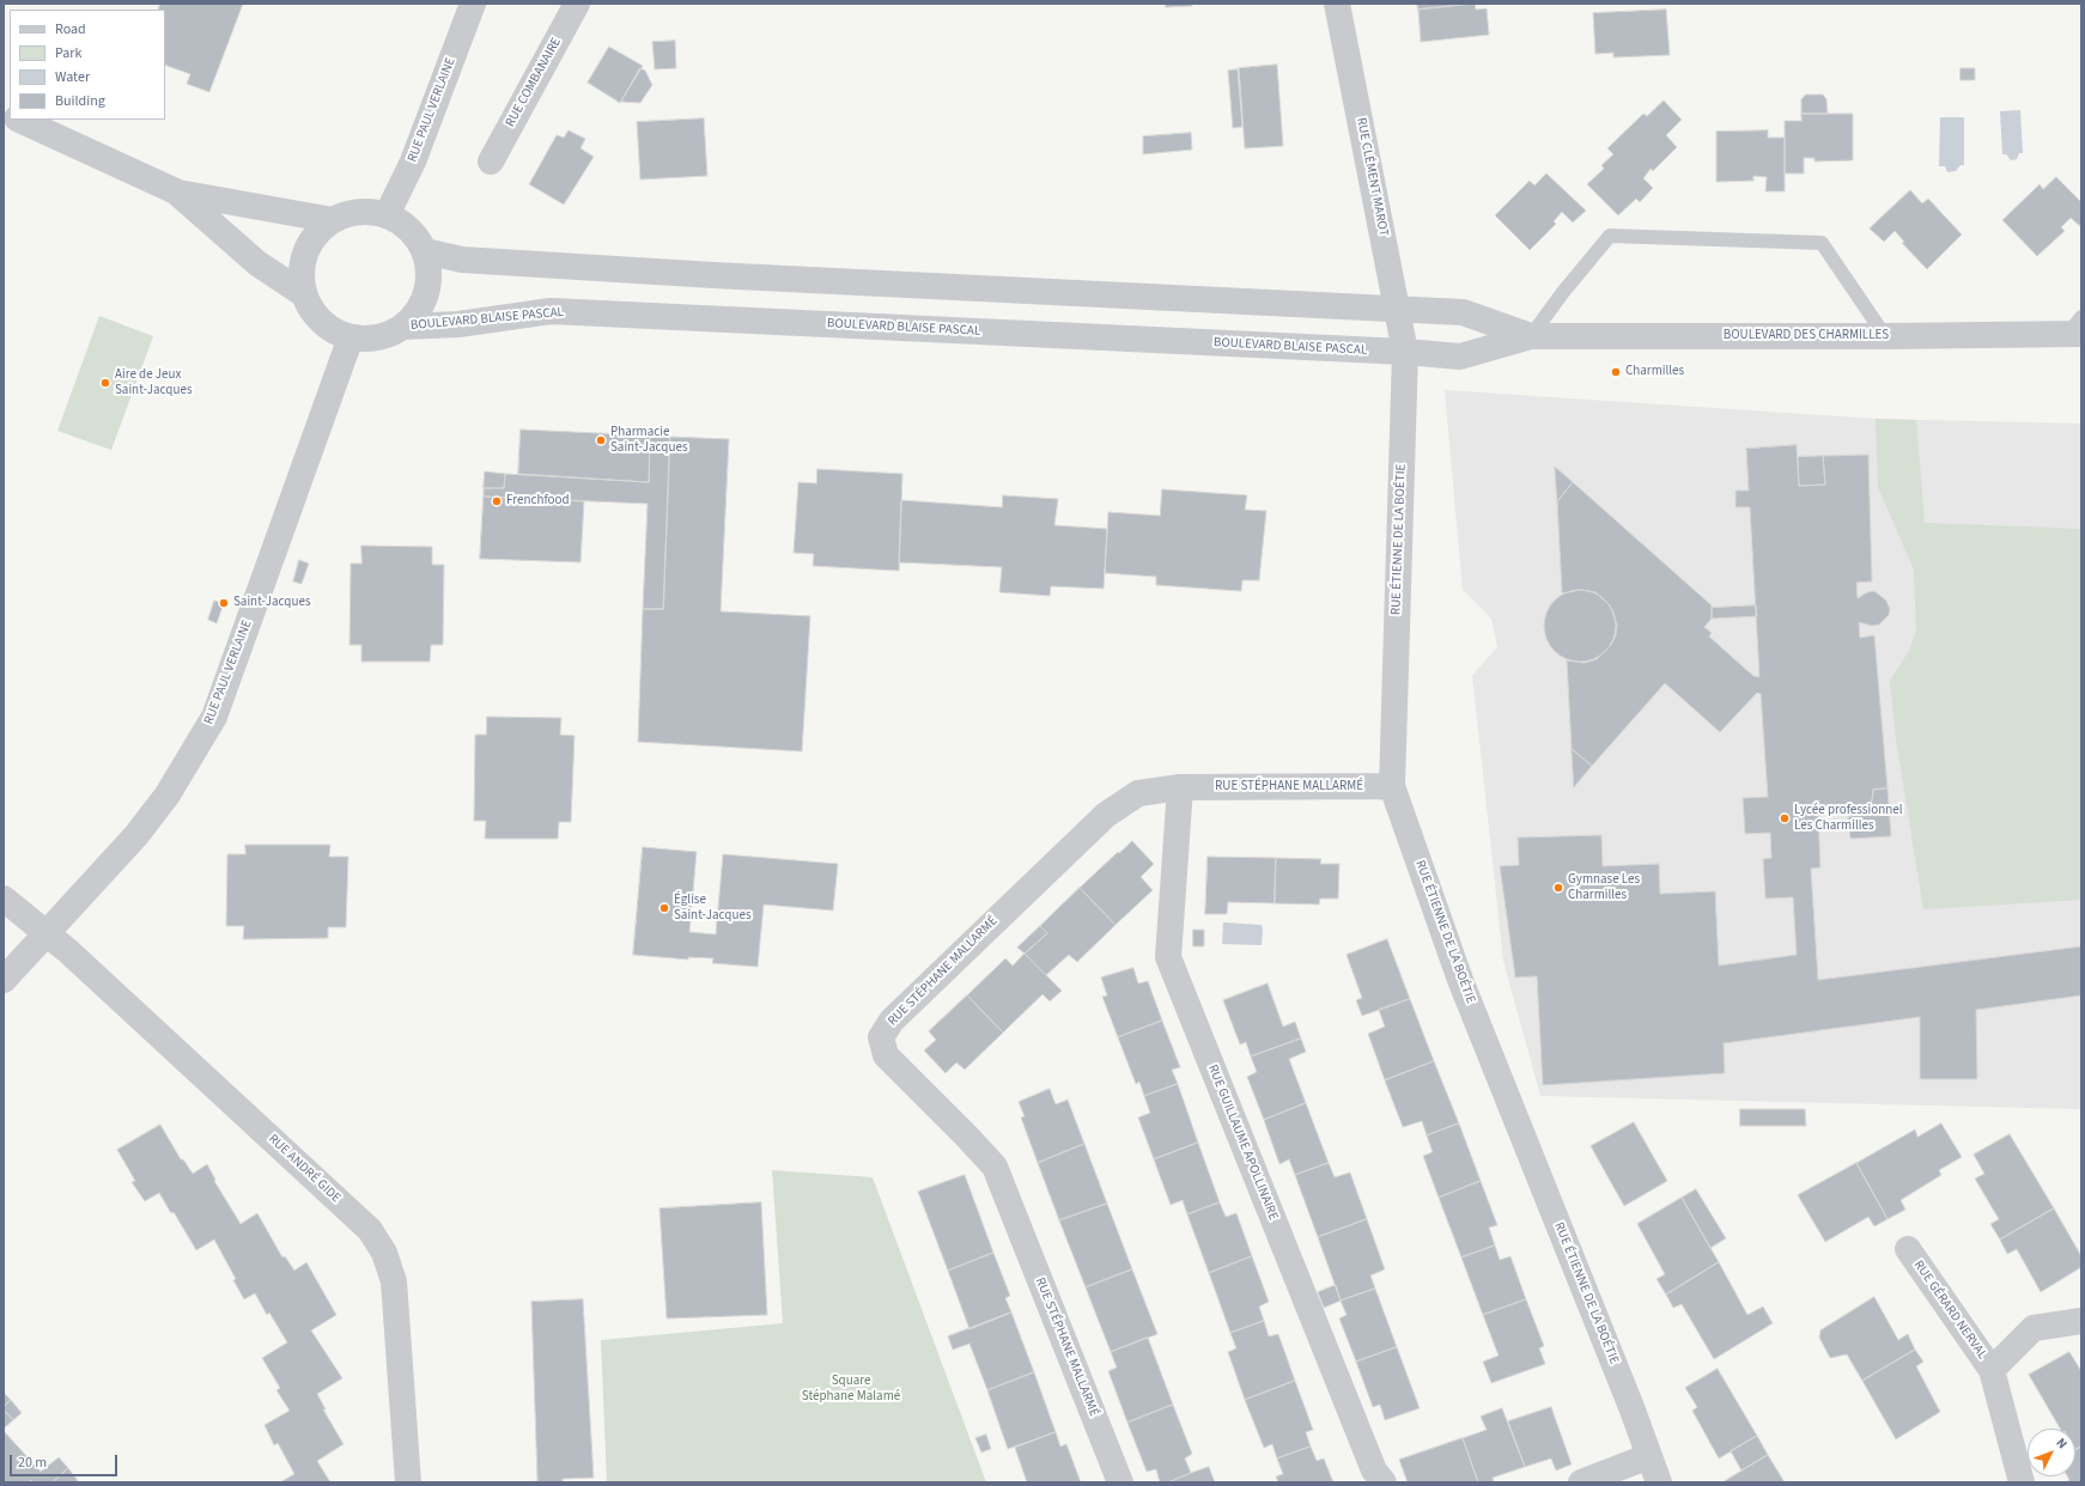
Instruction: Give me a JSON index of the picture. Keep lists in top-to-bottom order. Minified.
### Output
{"streets":{"street":["RUE COMBANAIRE","RUE PAUL VERLAINE","RUE CLÉMENT MAROT","BOULEVARD BLAISE PASCAL","BOULEVARD DES CHARMILLES","RUE ÉTIENNE DE LA BOÉTIE","RUE STÉPHANE MALLARMÉ","RUE GUILLAUME APOLLINAIRE","RUE ANDRÉ GIDE","RUE GÉRARD NERVAL"]},"crossings":[["RUE PAUL VERLAINE","BOULEVARD BLAISE PASCAL"],["RUE PAUL VERLAINE","RUE ANDRÉ GIDE"],["RUE CLÉMENT MAROT","BOULEVARD BLAISE PASCAL"],["RUE CLÉMENT MAROT","BOULEVARD DES CHARMILLES"],["RUE CLÉMENT MAROT","RUE ÉTIENNE DE LA BOÉTIE"],["BOULEVARD BLAISE PASCAL","BOULEVARD DES CHARMILLES"],["BOULEVARD BLAISE PASCAL","RUE ÉTIENNE DE LA BOÉTIE"],["BOULEVARD DES CHARMILLES","RUE ÉTIENNE DE LA BOÉTIE"],["RUE ÉTIENNE DE LA BOÉTIE","RUE STÉPHANE MALLARMÉ"],["RUE STÉPHANE MALLARMÉ","RUE GUILLAUME APOLLINAIRE"]],"parks":["Square Stéphane Malamé"],"places":["Charmilles","Aire de Jeux Saint-Jacques","Pharmacie Saint-Jacques","Frenchfood","Saint-Jacques","Lycée professionnel Les Charmilles","Gymnase Les Charmilles","Église Saint-Jacques"],"legend":["Road","Park","Water","Building"],"scale_bar":"20 m","north":"top right"}
